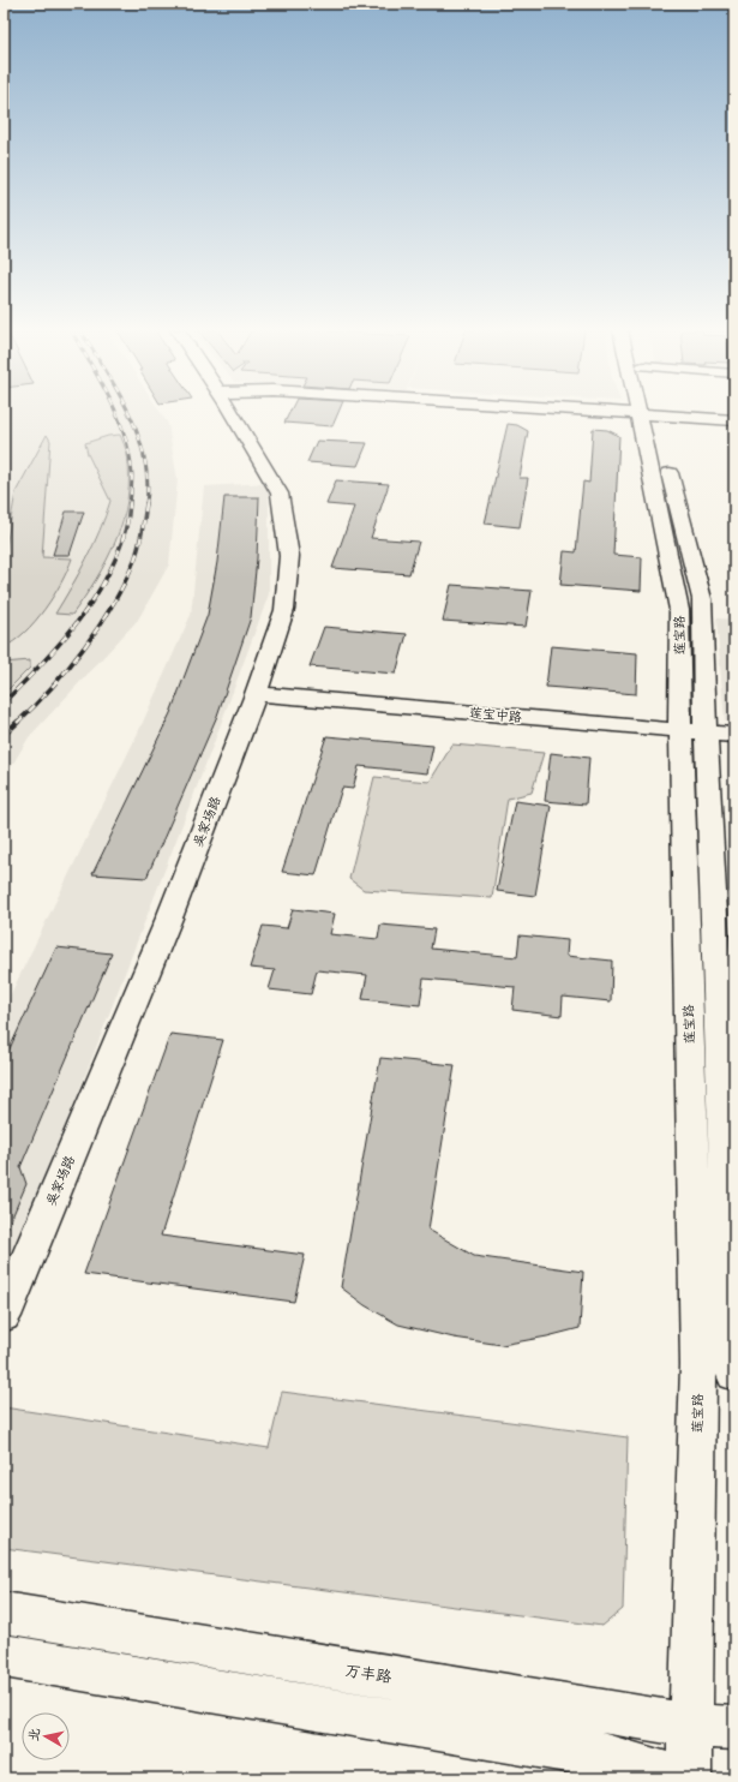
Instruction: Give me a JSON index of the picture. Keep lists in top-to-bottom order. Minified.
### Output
{"streets":{"main road":["莲宝路","莲宝中路","吴家场路","万丰路"]},"crossings":[["莲宝路","莲宝中路"],["莲宝路","万丰路"],["莲宝中路","吴家场路"]],"north":"left"}
